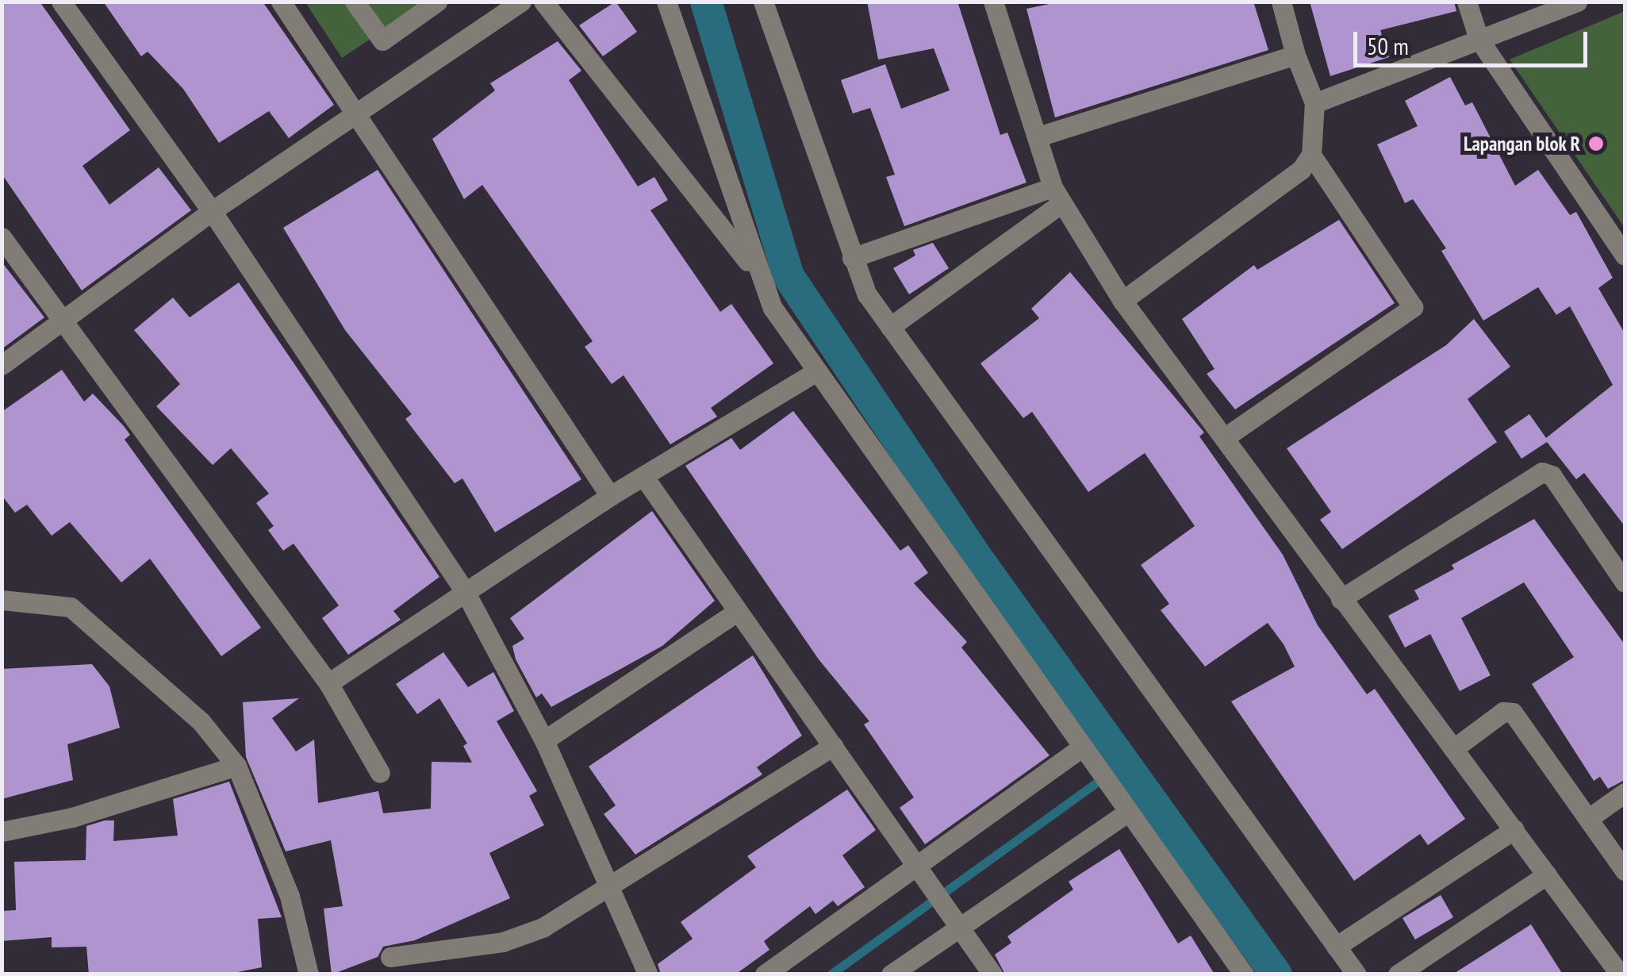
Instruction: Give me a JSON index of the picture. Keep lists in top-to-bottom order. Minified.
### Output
{"places":["Lapangan blok R"],"scale_bar":"50 m"}
